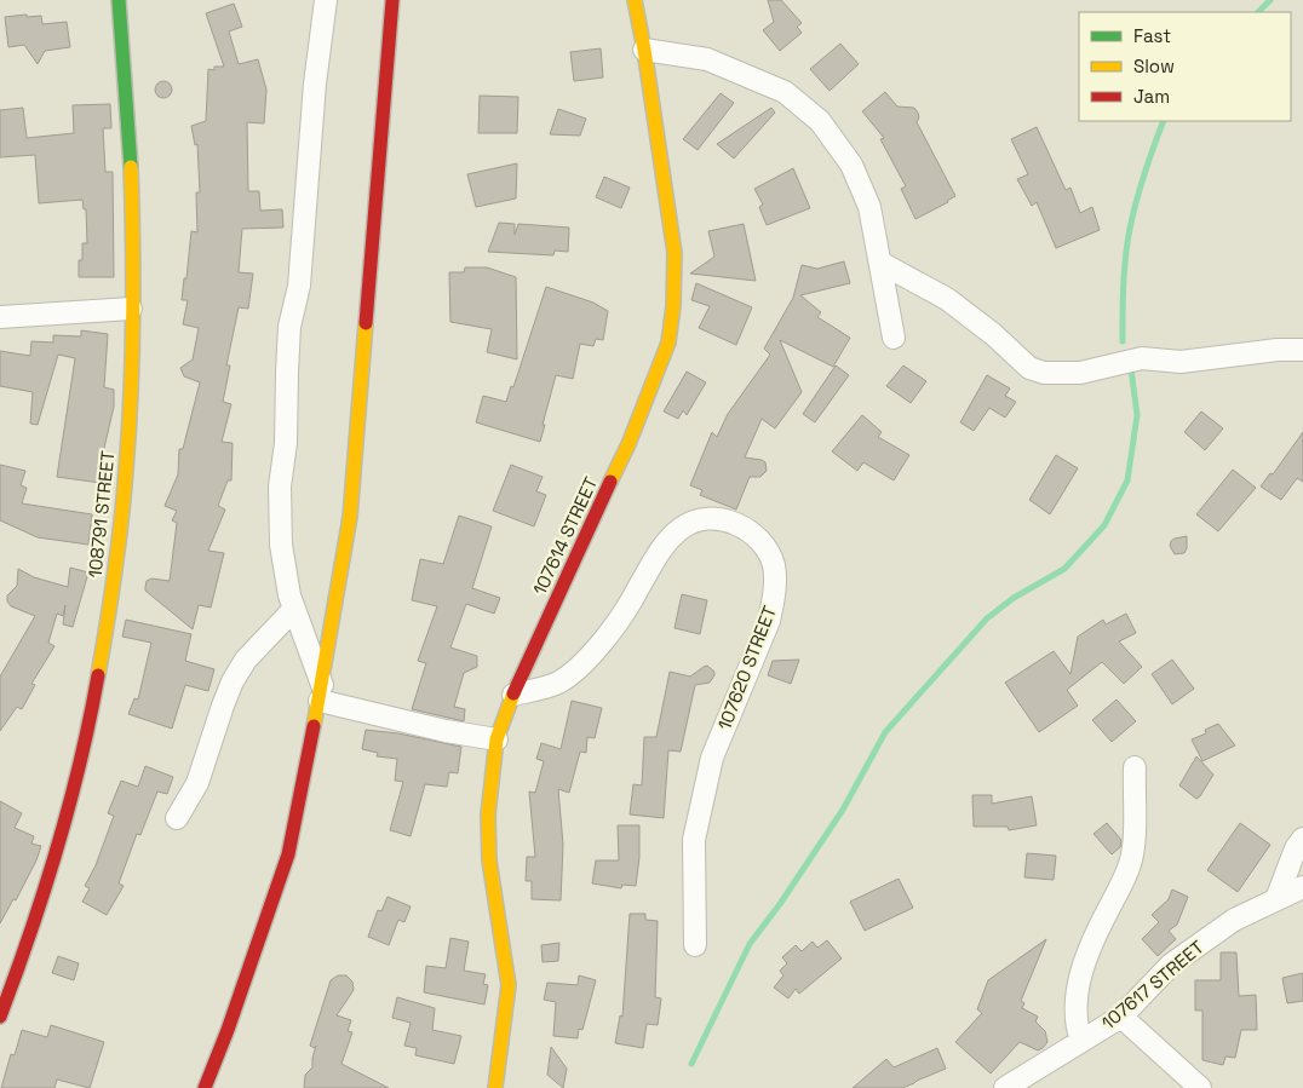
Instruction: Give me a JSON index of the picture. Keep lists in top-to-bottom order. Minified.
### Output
{"streets":{"street":["108791 STREET","107614 STREET","107620 STREET","107617 STREET"]},"crossings":[["107614 STREET","107620 STREET"]],"legend":["Fast","Slow","Jam"]}
